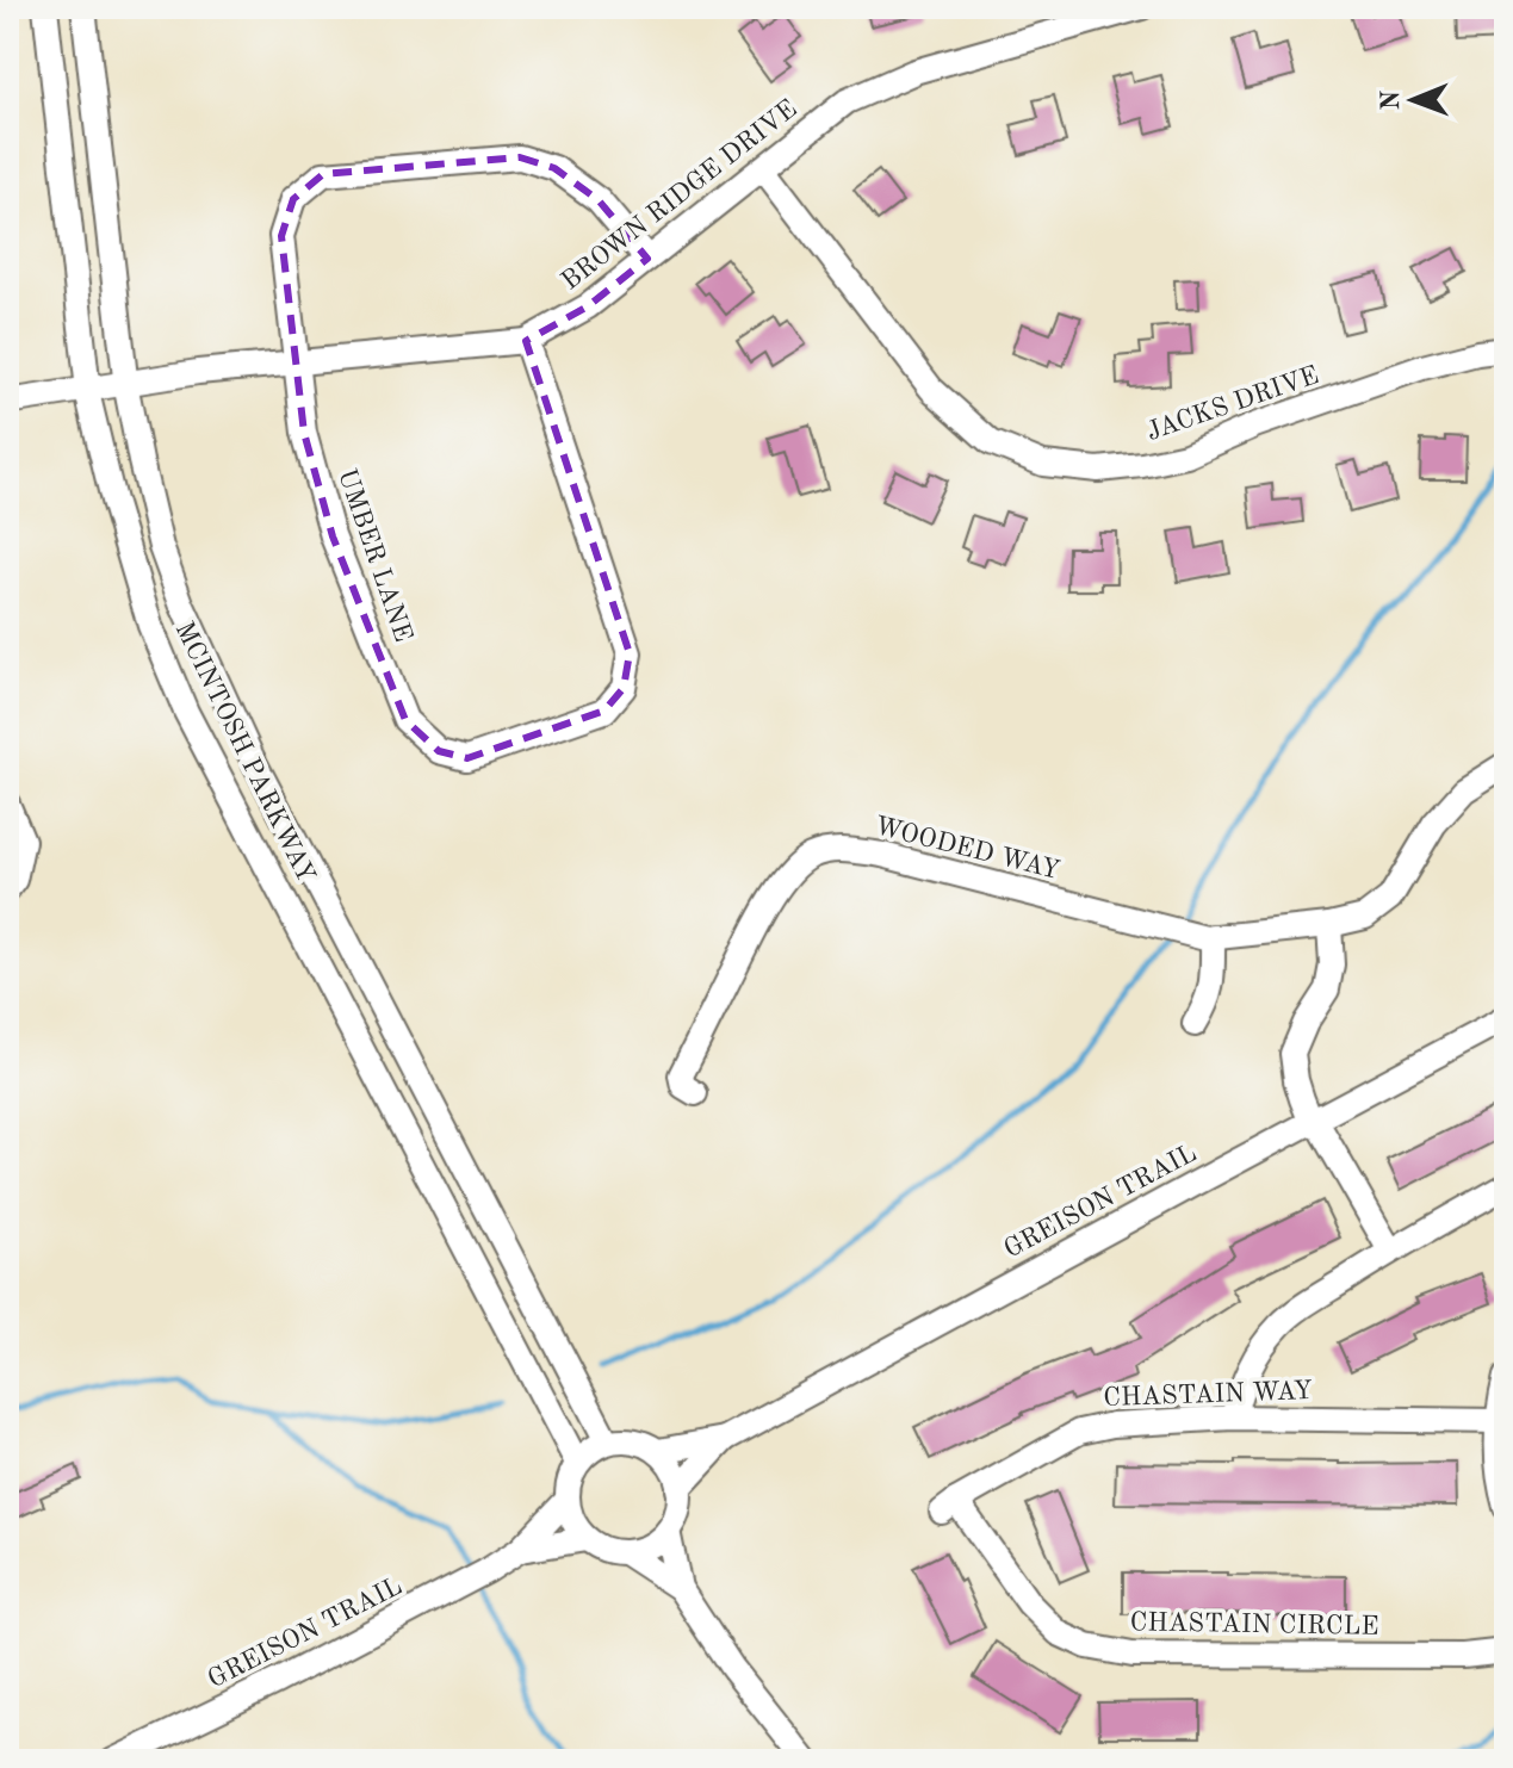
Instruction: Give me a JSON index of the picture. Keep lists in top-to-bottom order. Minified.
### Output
{"streets":{"street":["BROWN RIDGE DRIVE","JACKS DRIVE","UMBER LANE","MCINTOSH PARKWAY","WOODED WAY","GREISON TRAIL","CHASTAIN WAY","CHASTAIN CIRCLE"]},"crossings":[["BROWN RIDGE DRIVE","JACKS DRIVE"],["BROWN RIDGE DRIVE","UMBER LANE"],["BROWN RIDGE DRIVE","MCINTOSH PARKWAY"],["MCINTOSH PARKWAY","GREISON TRAIL"],["CHASTAIN WAY","CHASTAIN CIRCLE"]],"north":"left"}
